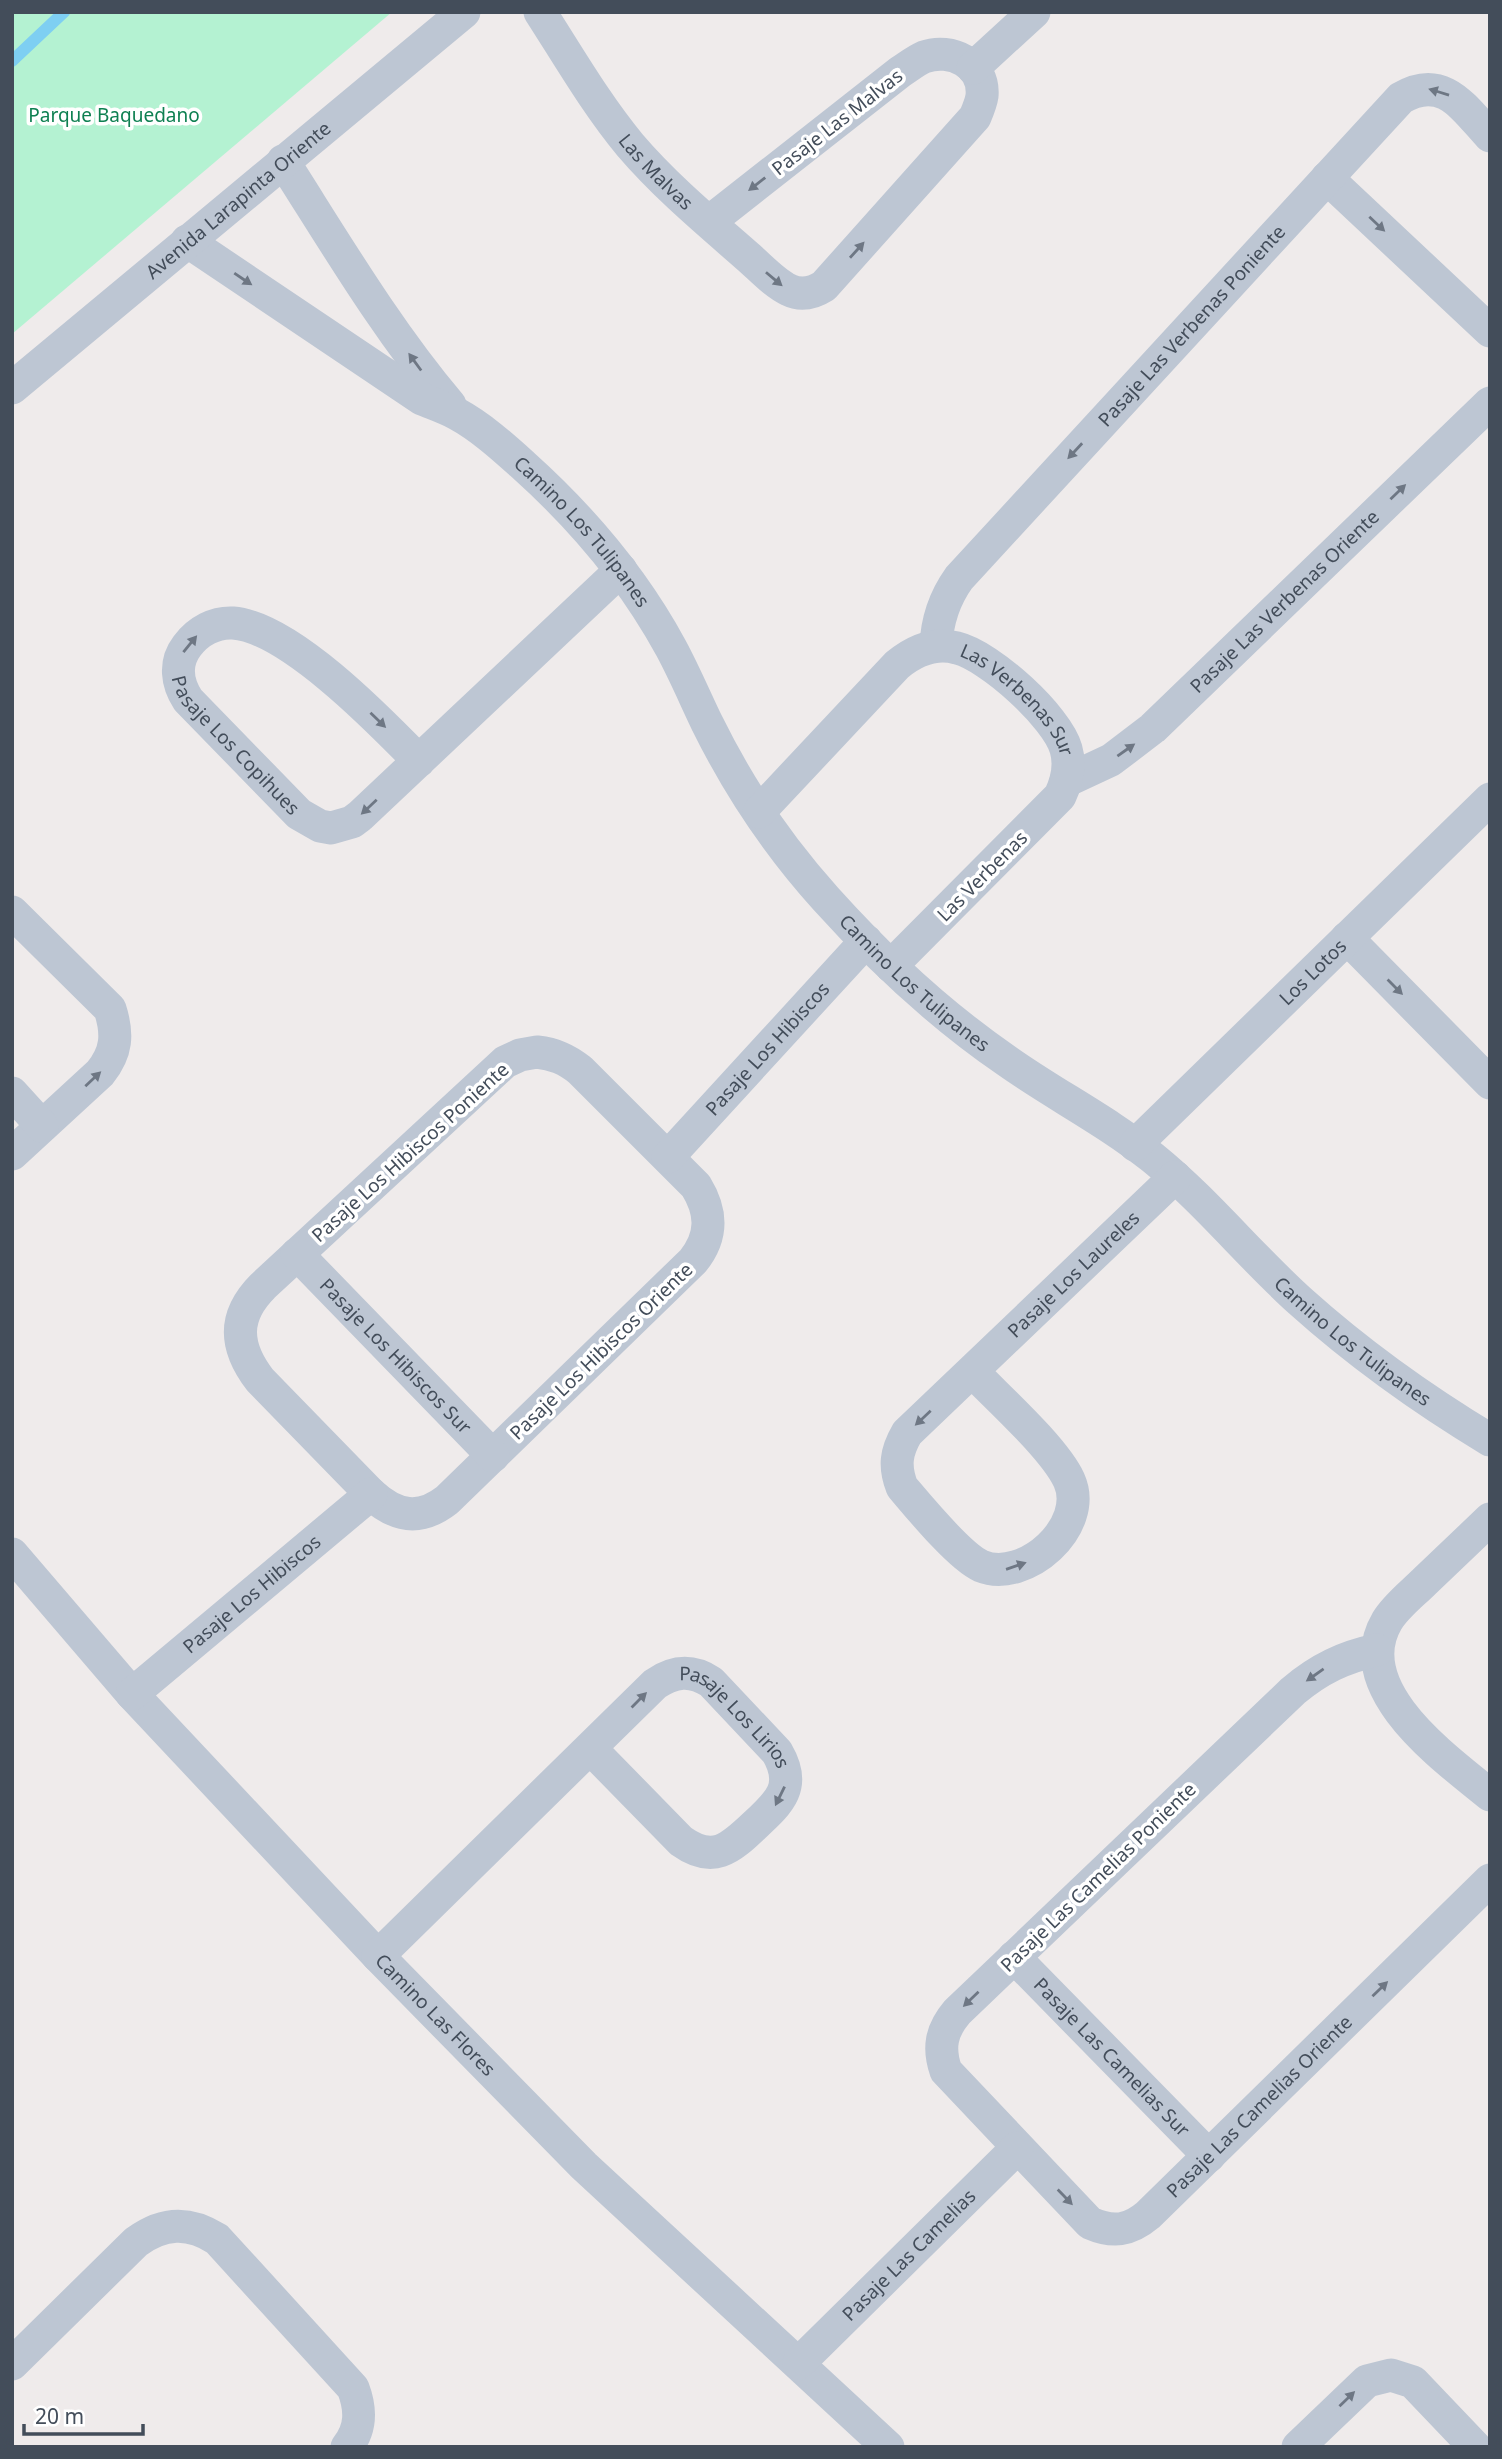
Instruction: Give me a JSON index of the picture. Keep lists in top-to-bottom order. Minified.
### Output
{"streets":{"street":["Pasaje Las Malvas","Las Malvas","Avenida Larapinta Oriente","Pasaje Las Verbenas Poniente","Camino Los Tulipanes","Pasaje Las Verbenas Oriente","Las Verbenas Sur","Pasaje Los Copihues","Las Verbenas","Los Lotos","Pasaje Los Hibiscos","Pasaje Los Hibiscos Poniente","Pasaje Los Laureles","Pasaje Los Hibiscos Oriente","Pasaje Los Hibiscos Sur","Pasaje Los Lirios","Pasaje Las Camelias Poniente","Camino Las Flores","Pasaje Las Camelias Sur","Pasaje Las Camelias Oriente","Pasaje Las Camelias"]},"crossings":[["Pasaje Las Malvas","Las Malvas"],["Avenida Larapinta Oriente","Camino Los Tulipanes"],["Pasaje Las Verbenas Poniente","Las Verbenas Sur"],["Camino Los Tulipanes","Pasaje Los Copihues"],["Camino Los Tulipanes","Las Verbenas"],["Camino Los Tulipanes","Los Lotos"],["Camino Los Tulipanes","Pasaje Los Hibiscos"],["Camino Los Tulipanes","Pasaje Los Laureles"],["Pasaje Las Verbenas Oriente","Las Verbenas Sur"],["Pasaje Las Verbenas Oriente","Las Verbenas"],["Las Verbenas Sur","Las Verbenas"],["Pasaje Los Hibiscos","Pasaje Los Hibiscos Poniente"],["Pasaje Los Hibiscos","Pasaje Los Hibiscos Oriente"],["Pasaje Los Hibiscos","Camino Las Flores"],["Pasaje Los Hibiscos Poniente","Pasaje Los Hibiscos Oriente"],["Pasaje Los Hibiscos Poniente","Pasaje Los Hibiscos Sur"],["Pasaje Los Hibiscos Oriente","Pasaje Los Hibiscos Sur"],["Pasaje Los Lirios","Camino Las Flores"],["Pasaje Las Camelias Poniente","Pasaje Las Camelias Sur"],["Pasaje Las Camelias Poniente","Pasaje Las Camelias Oriente"],["Pasaje Las Camelias Poniente","Pasaje Las Camelias"],["Camino Las Flores","Pasaje Las Camelias"],["Pasaje Las Camelias Sur","Pasaje Las Camelias Oriente"],["Pasaje Las Camelias Oriente","Pasaje Las Camelias"]],"one_way":["Pasaje Las Malvas","Pasaje Las Verbenas Poniente","Pasaje Las Verbenas Oriente","Pasaje Las Camelias Poniente","Pasaje Las Camelias Oriente"],"parks":["Parque Baquedano"],"scale_bar":"20 m"}
